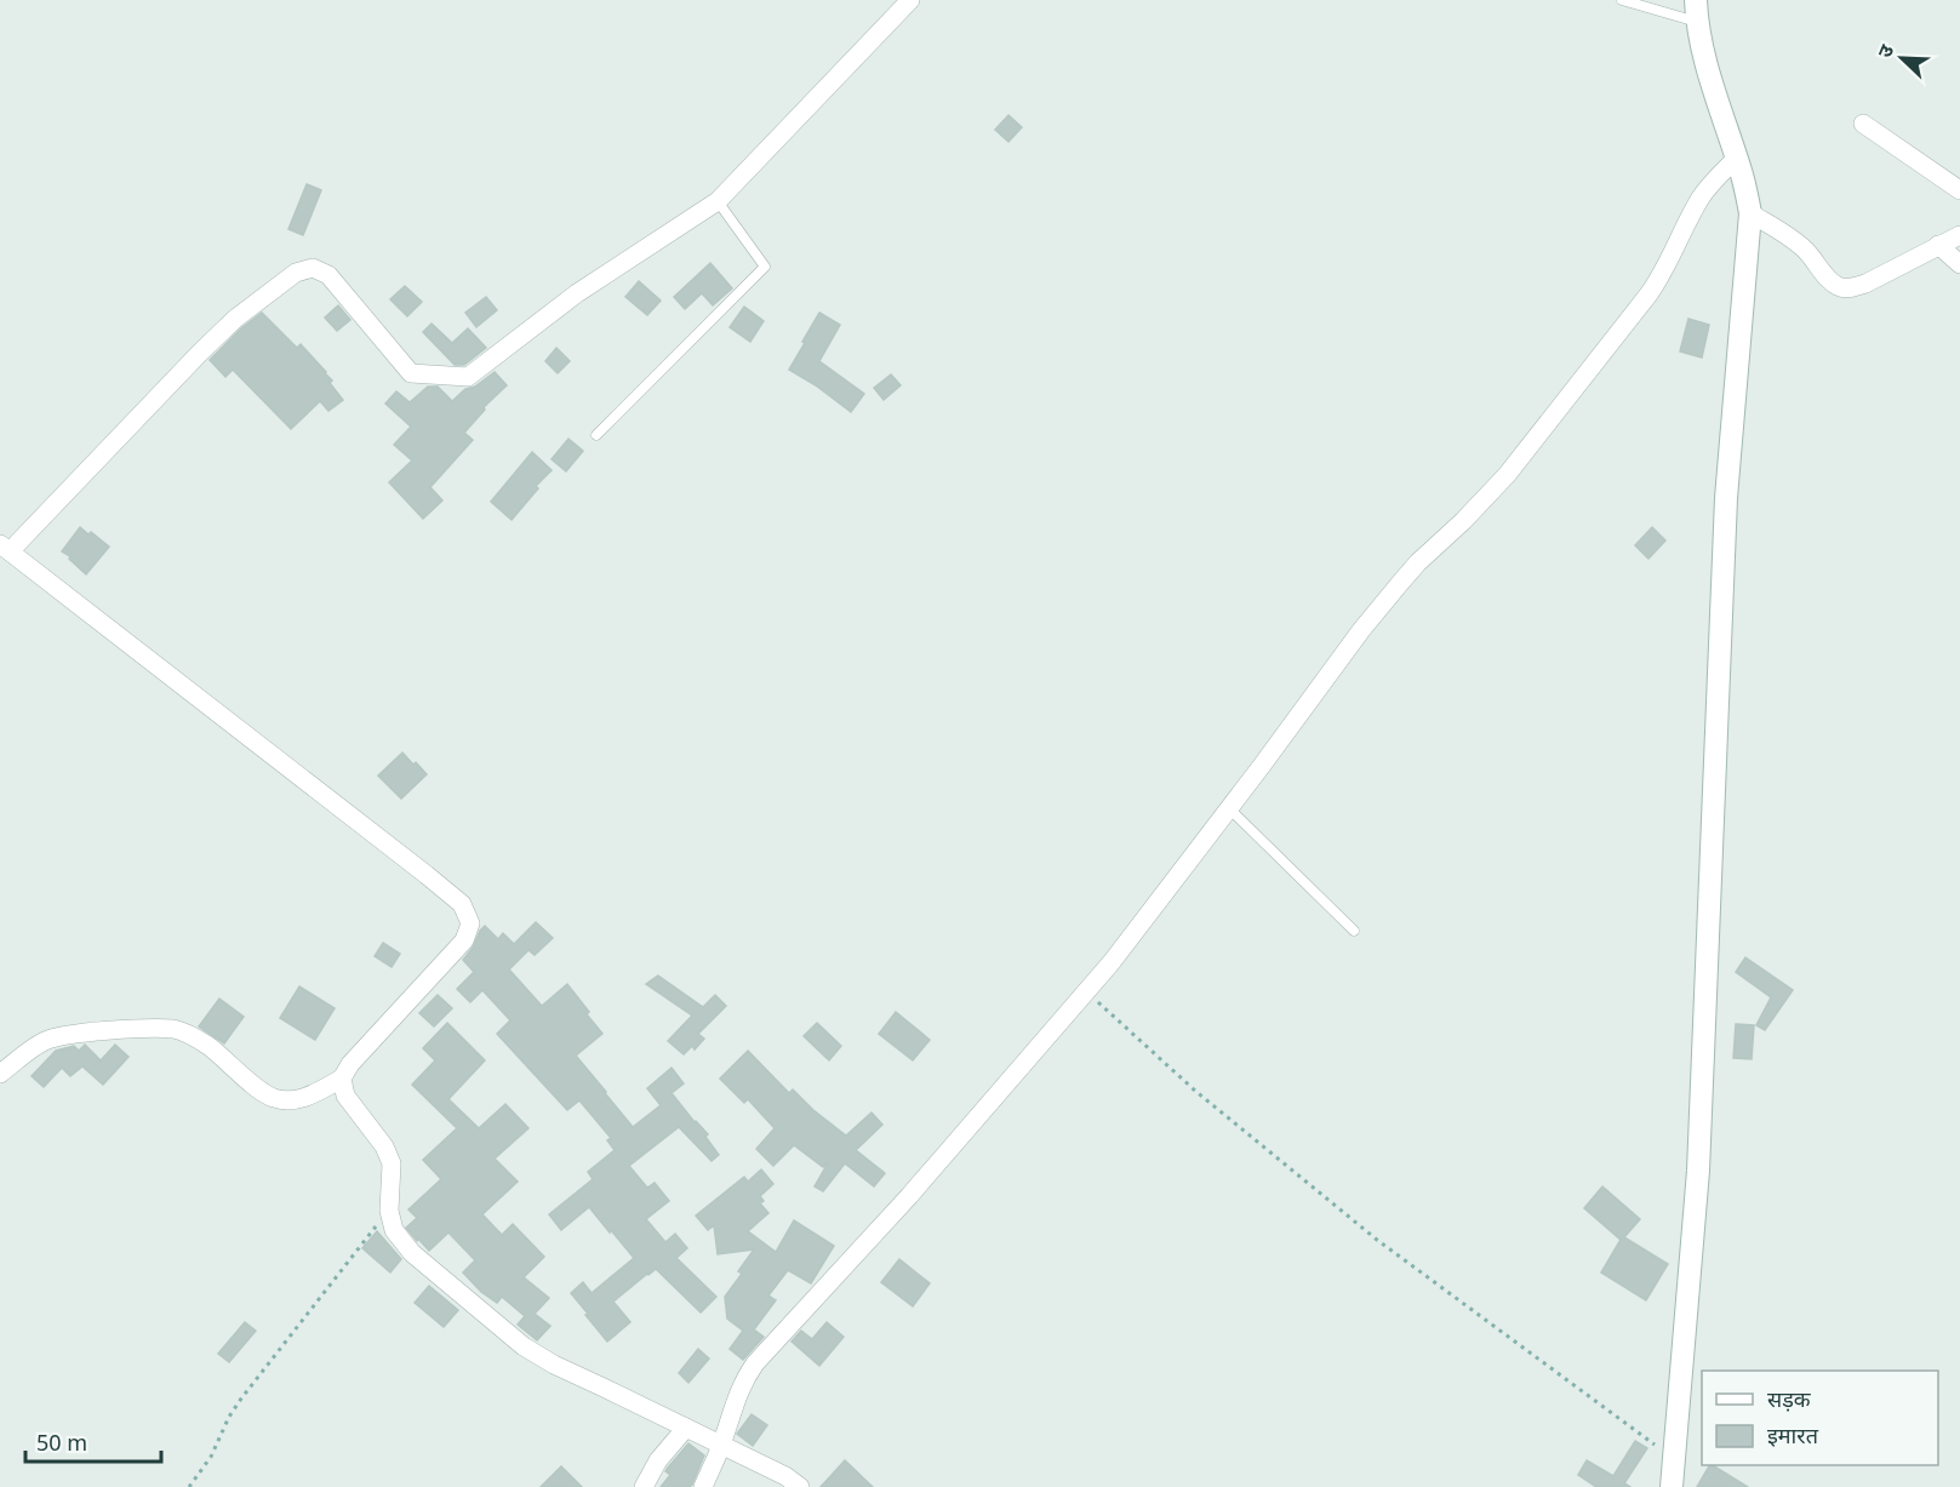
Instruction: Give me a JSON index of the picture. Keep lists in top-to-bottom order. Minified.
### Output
{"legend":["सड़क","इमारत"],"scale_bar":"50 m","north":"top left"}
